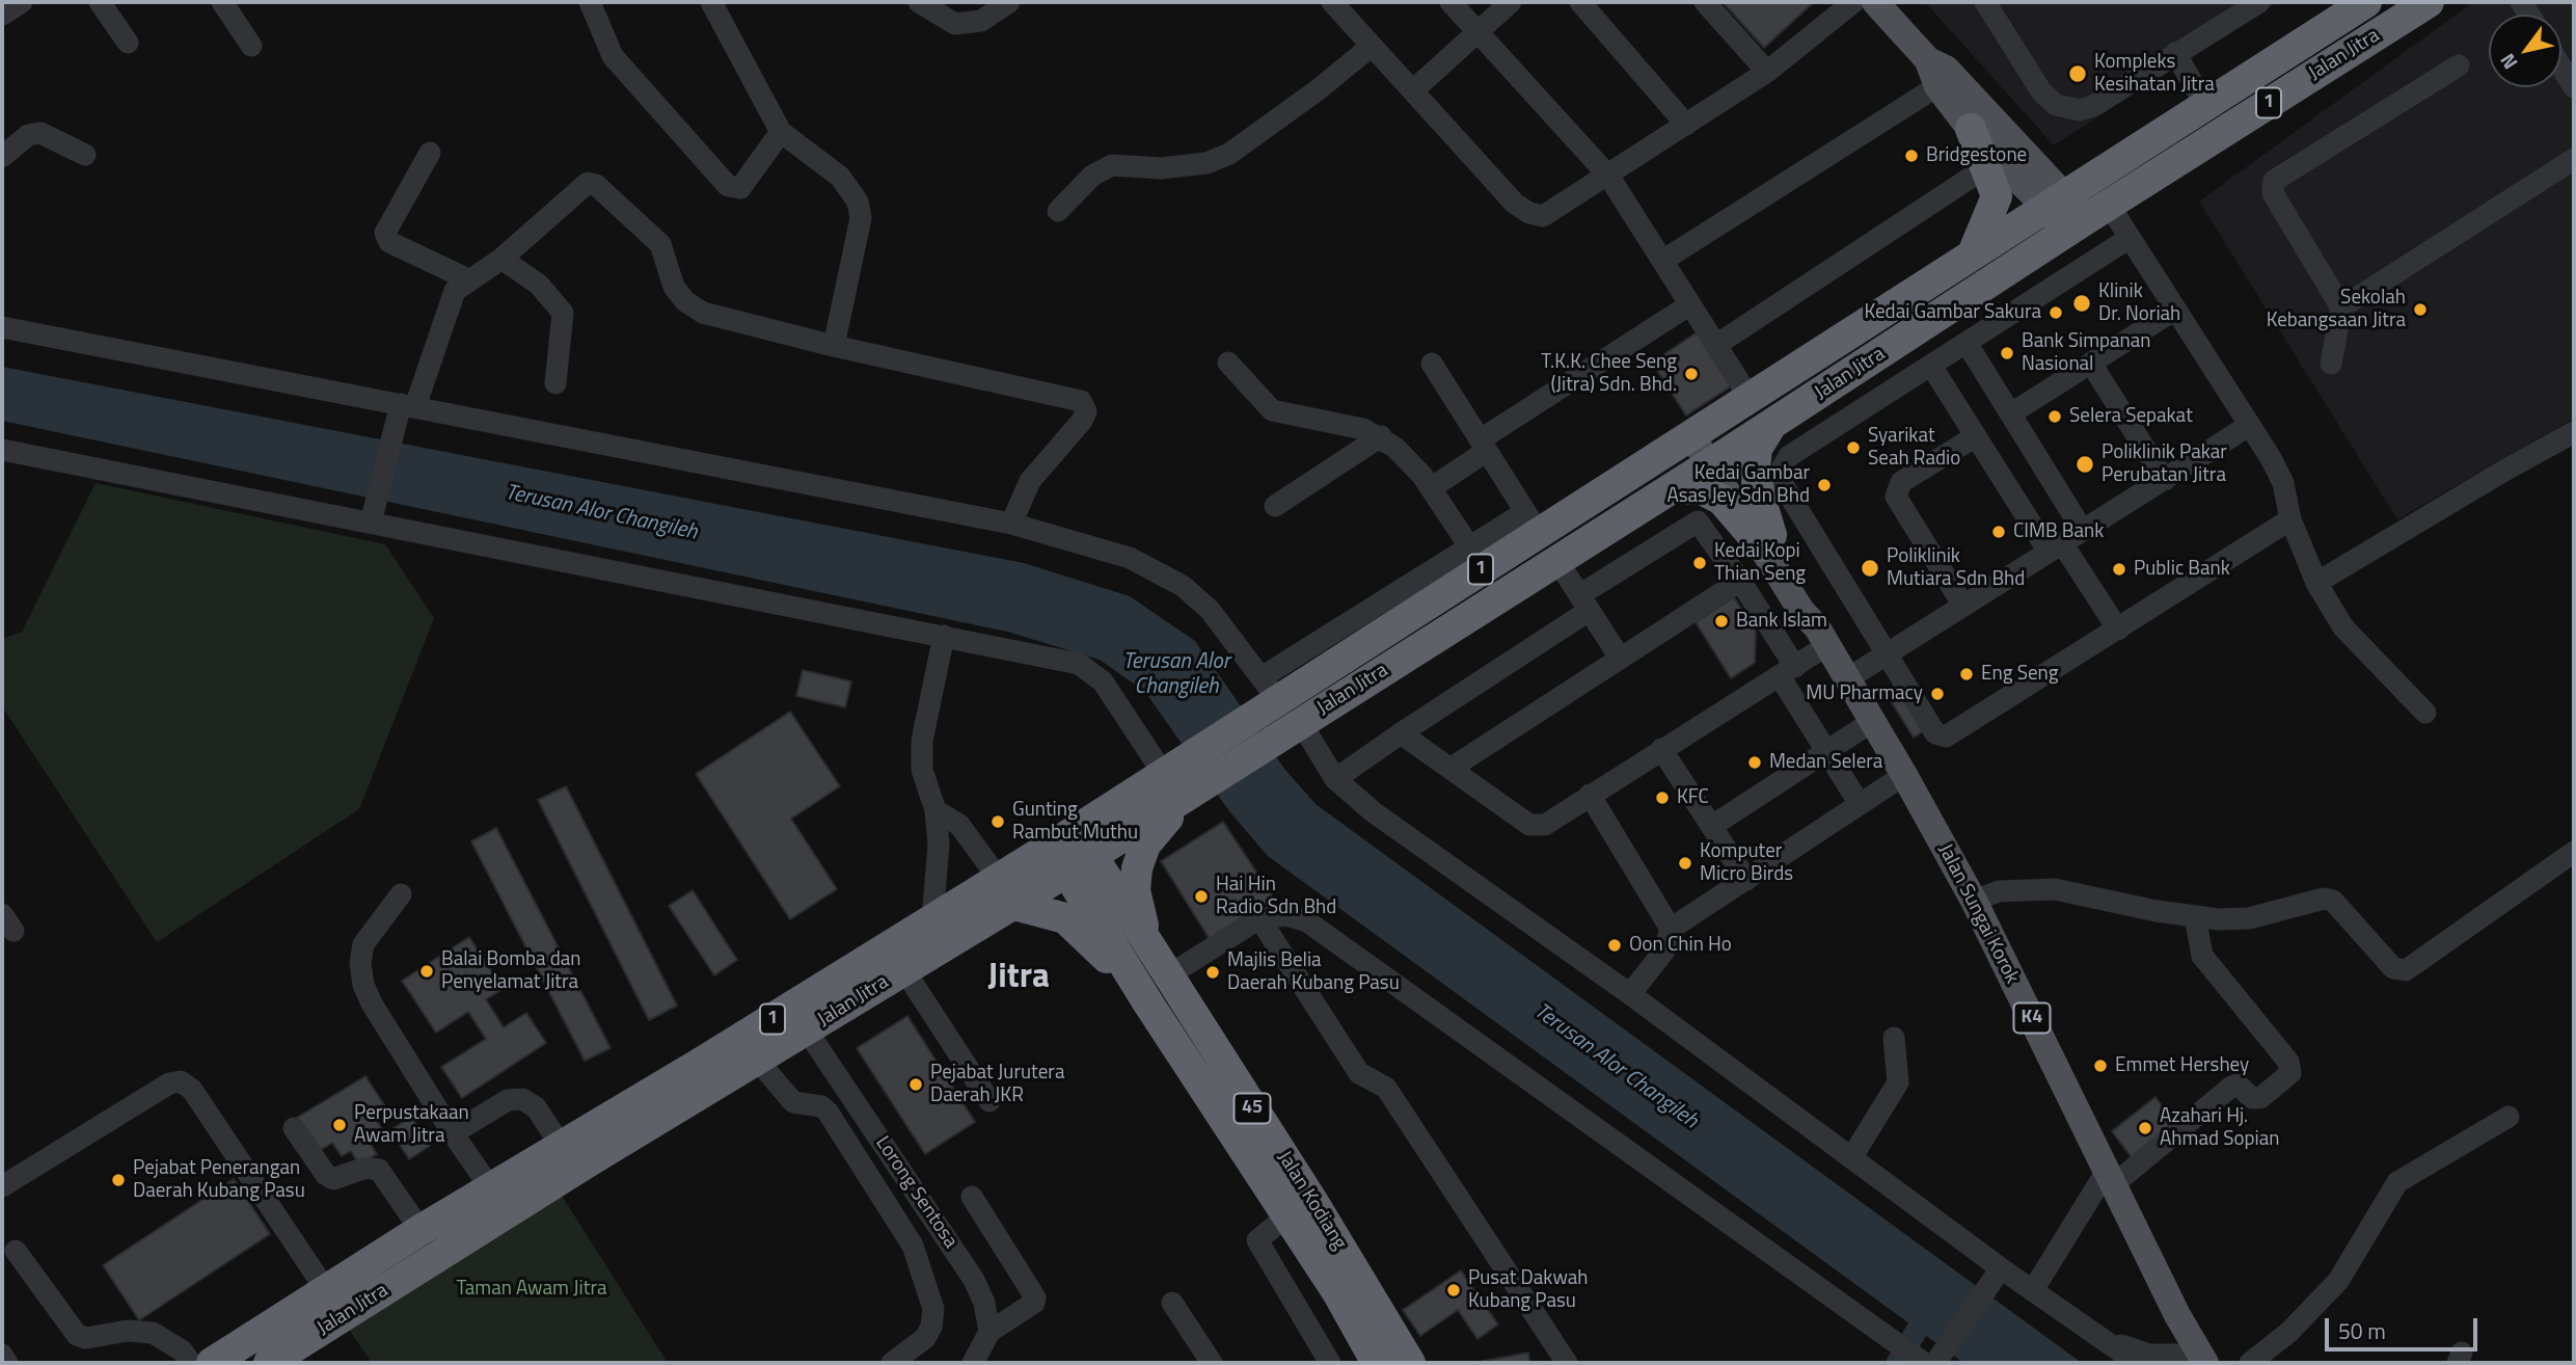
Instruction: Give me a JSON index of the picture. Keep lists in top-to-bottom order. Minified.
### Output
{"streets":{"highway":["Jalan Jitra","1","45","Jalan Kodiang"],"main road":["Jalan Sungai Korok","K4"],"street":["Lorong Sentosa"]},"crossings":[["Jalan Jitra","Jalan Sungai Korok"],["Jalan Jitra","K4"],["Jalan Jitra","Lorong Sentosa"],["Jalan Jitra","Jalan Kodiang"],["Jalan Sungai Korok","K4"]],"districts":["Jitra"],"water":["Terusan Alor Changileh"],"parks":["Taman Awam Jitra"],"places":["Kompleks Kesihatan Jitra","Bridgestone","Klinik Dr. Noriah","Sekolah Kebangsaan Jitra","Kedai Gambar Sakura","Bank Simpanan Nasional","T.K.K. Chee Seng (Jitra) Sdn. Bhd.","Selera Sepakat","Syarikat Seah Radio","Poliklinik Pakar Perubatan Jitra","Kedai Gambar Asas Jey Sdn Bhd","CIMB Bank","Kedai Kopi Thian Seng","Poliklinik Mutiara Sdn Bhd","Public Bank","Bank Islam","Eng Seng","MU Pharmacy","Medan Selera","KFC","Gunting Rambut Muthu","Komputer Micro Birds","Hai Hin Radio Sdn Bhd","Oon Chin Ho","Balai Bomba dan Penyelamat Jitra","Majlis Belia Daerah Kubang Pasu","Emmet Hershey","Pejabat Jurutera Daerah JKR","Perpustakaan Awam Jitra","Azahari Hj. Ahmad Sopian","Pejabat Penerangan Daerah Kubang Pasu","Pusat Dakwah Kubang Pasu"],"scale_bar":"50 m","north":"bottom left"}
